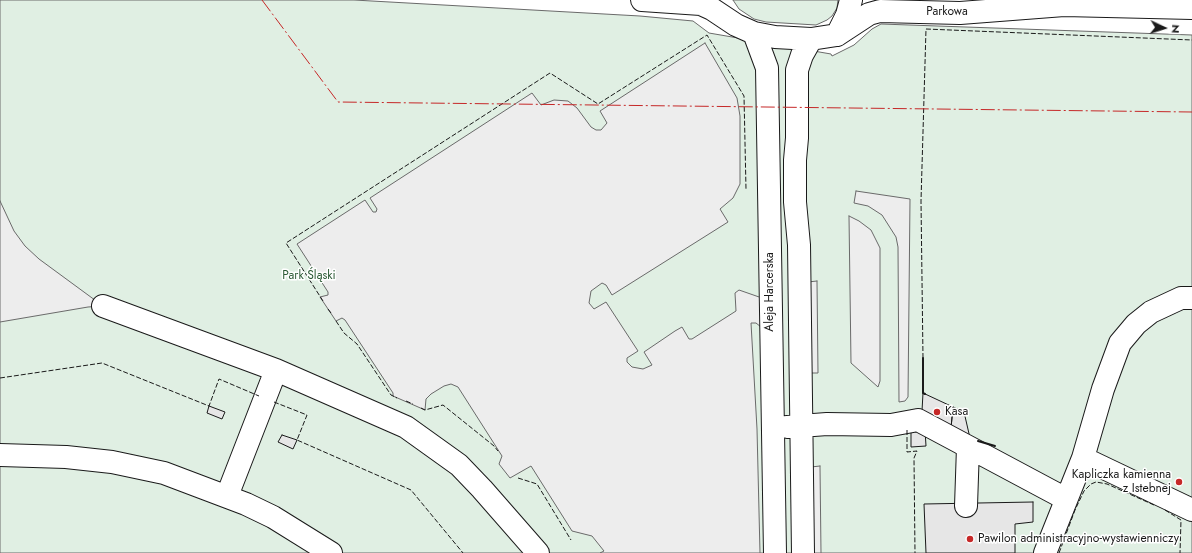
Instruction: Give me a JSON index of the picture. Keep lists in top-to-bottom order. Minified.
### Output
{"streets":{"street":["Parkowa","Aleja Harcerska"]},"parks":["Park Śląski"],"places":["Kasa","Kapliczka kamienna z Istebnej","Pawilon administracyjno-wystawienniczy"],"north":"right"}
